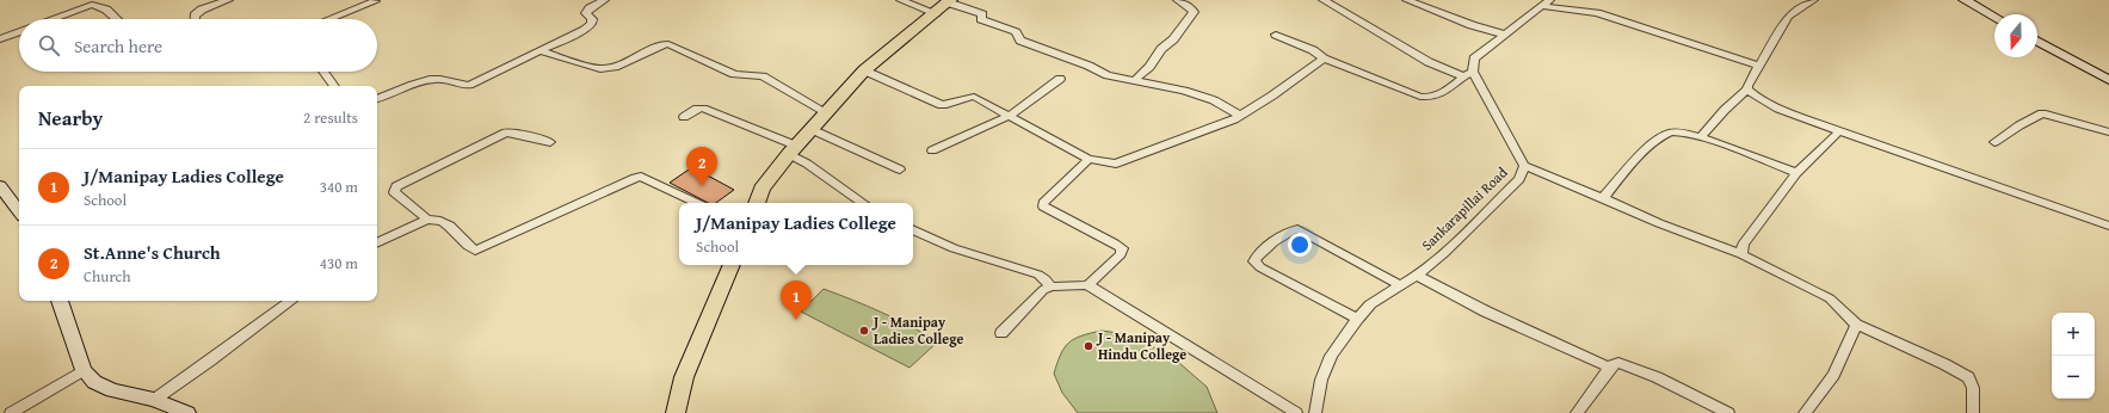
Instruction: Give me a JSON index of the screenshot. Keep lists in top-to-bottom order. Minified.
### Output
{"streets":{"street":["Sankarapillai Road"]},"places":["J - Manipay Ladies College","J - Manipay Hindu College"],"north":"bottom","page":{"search":"Search here","heading":["Nearby","2 results"],"pins":["2","1"],"list":[{"mark":"1","name":"J/Manipay Ladies College","note":"School","value":"340 m"},{"mark":"2","name":"St.Anne's Church","note":"Church","value":"430 m"}],"popup":["J/Manipay Ladies College","School"],"map_buttons":["+","−"]}}
